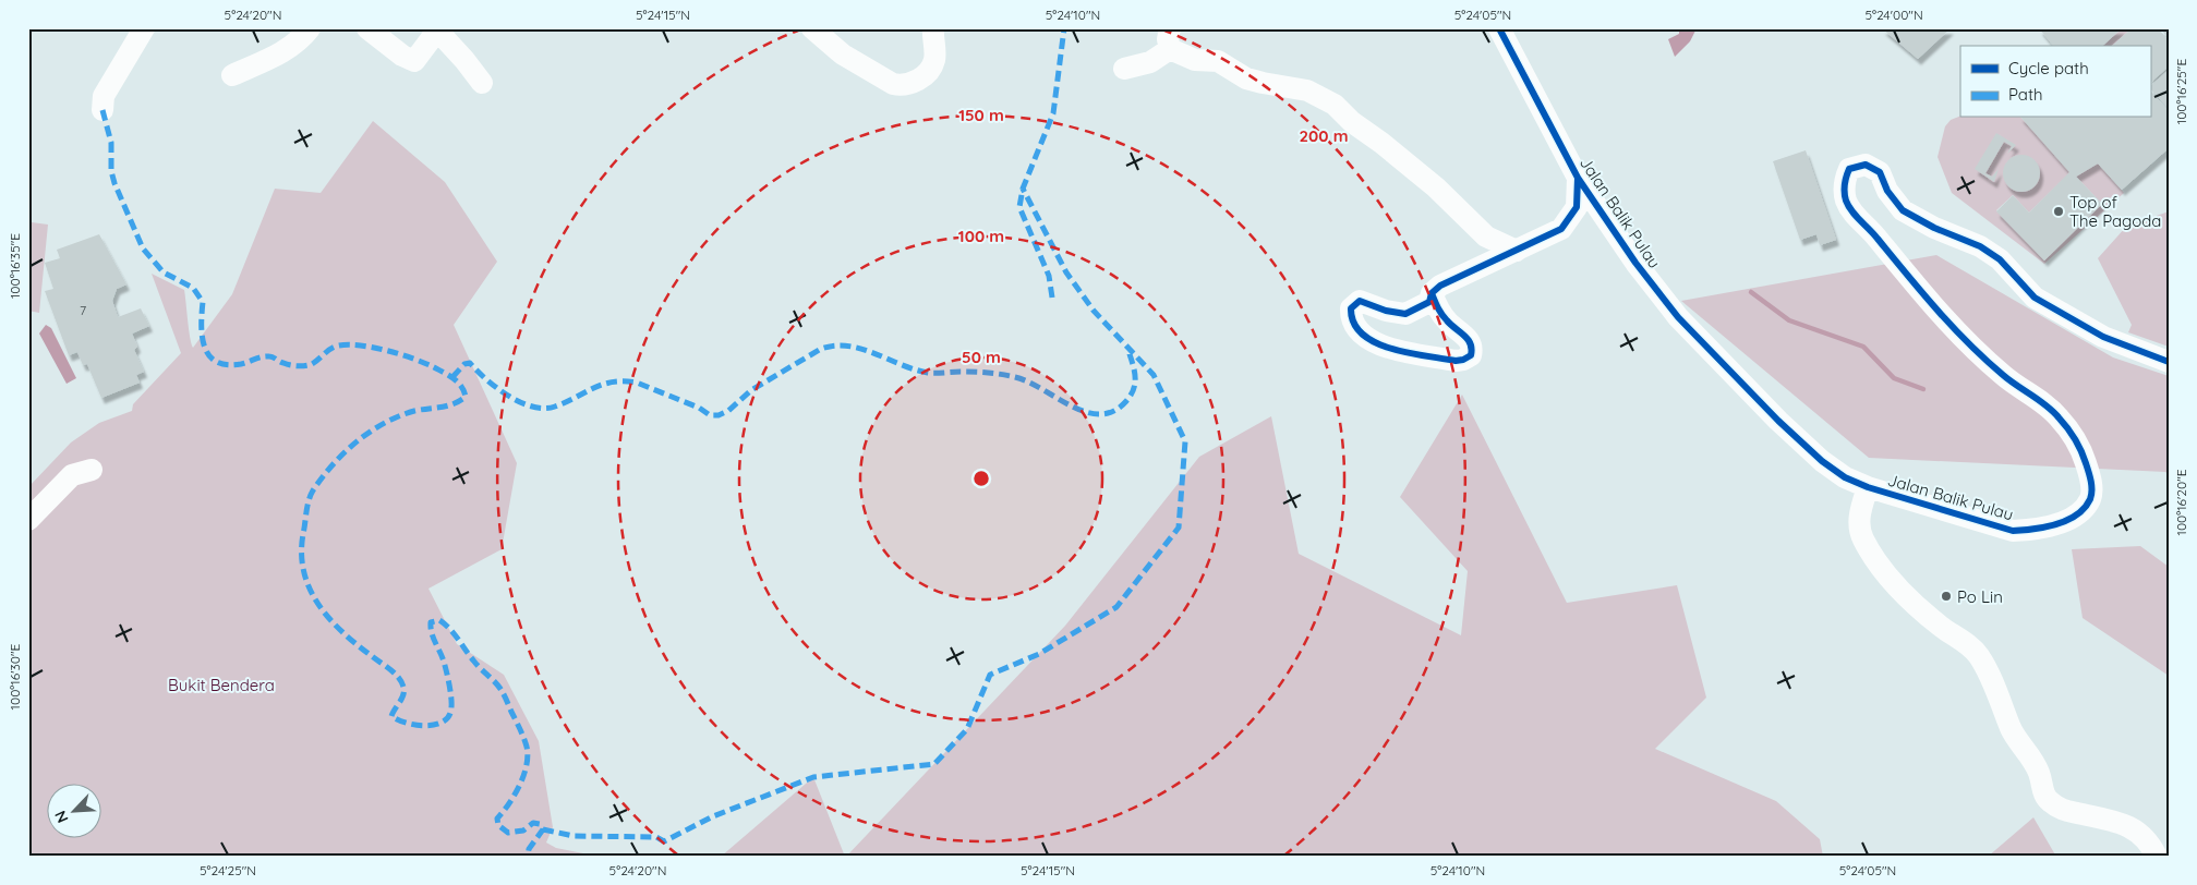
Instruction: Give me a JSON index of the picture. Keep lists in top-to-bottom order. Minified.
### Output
{"streets":{"street":["Jalan Balik Pulau"]},"parks":["Bukit Bendera"],"places":["Top of The Pagoda","Po Lin"],"house_numbers":["7"],"legend":["Cycle path","Path"],"north":"bottom left","coordinates":["5°24'20\"N","5°24'15\"N","5°24'10\"N","5°24'05\"N","5°24'00\"N","100°16'25\"E","100°16'35\"E","100°16'20\"E","100°16'30\"E","5°24'25\"N"],"rings":["150 m","200 m","100 m","50 m"]}
